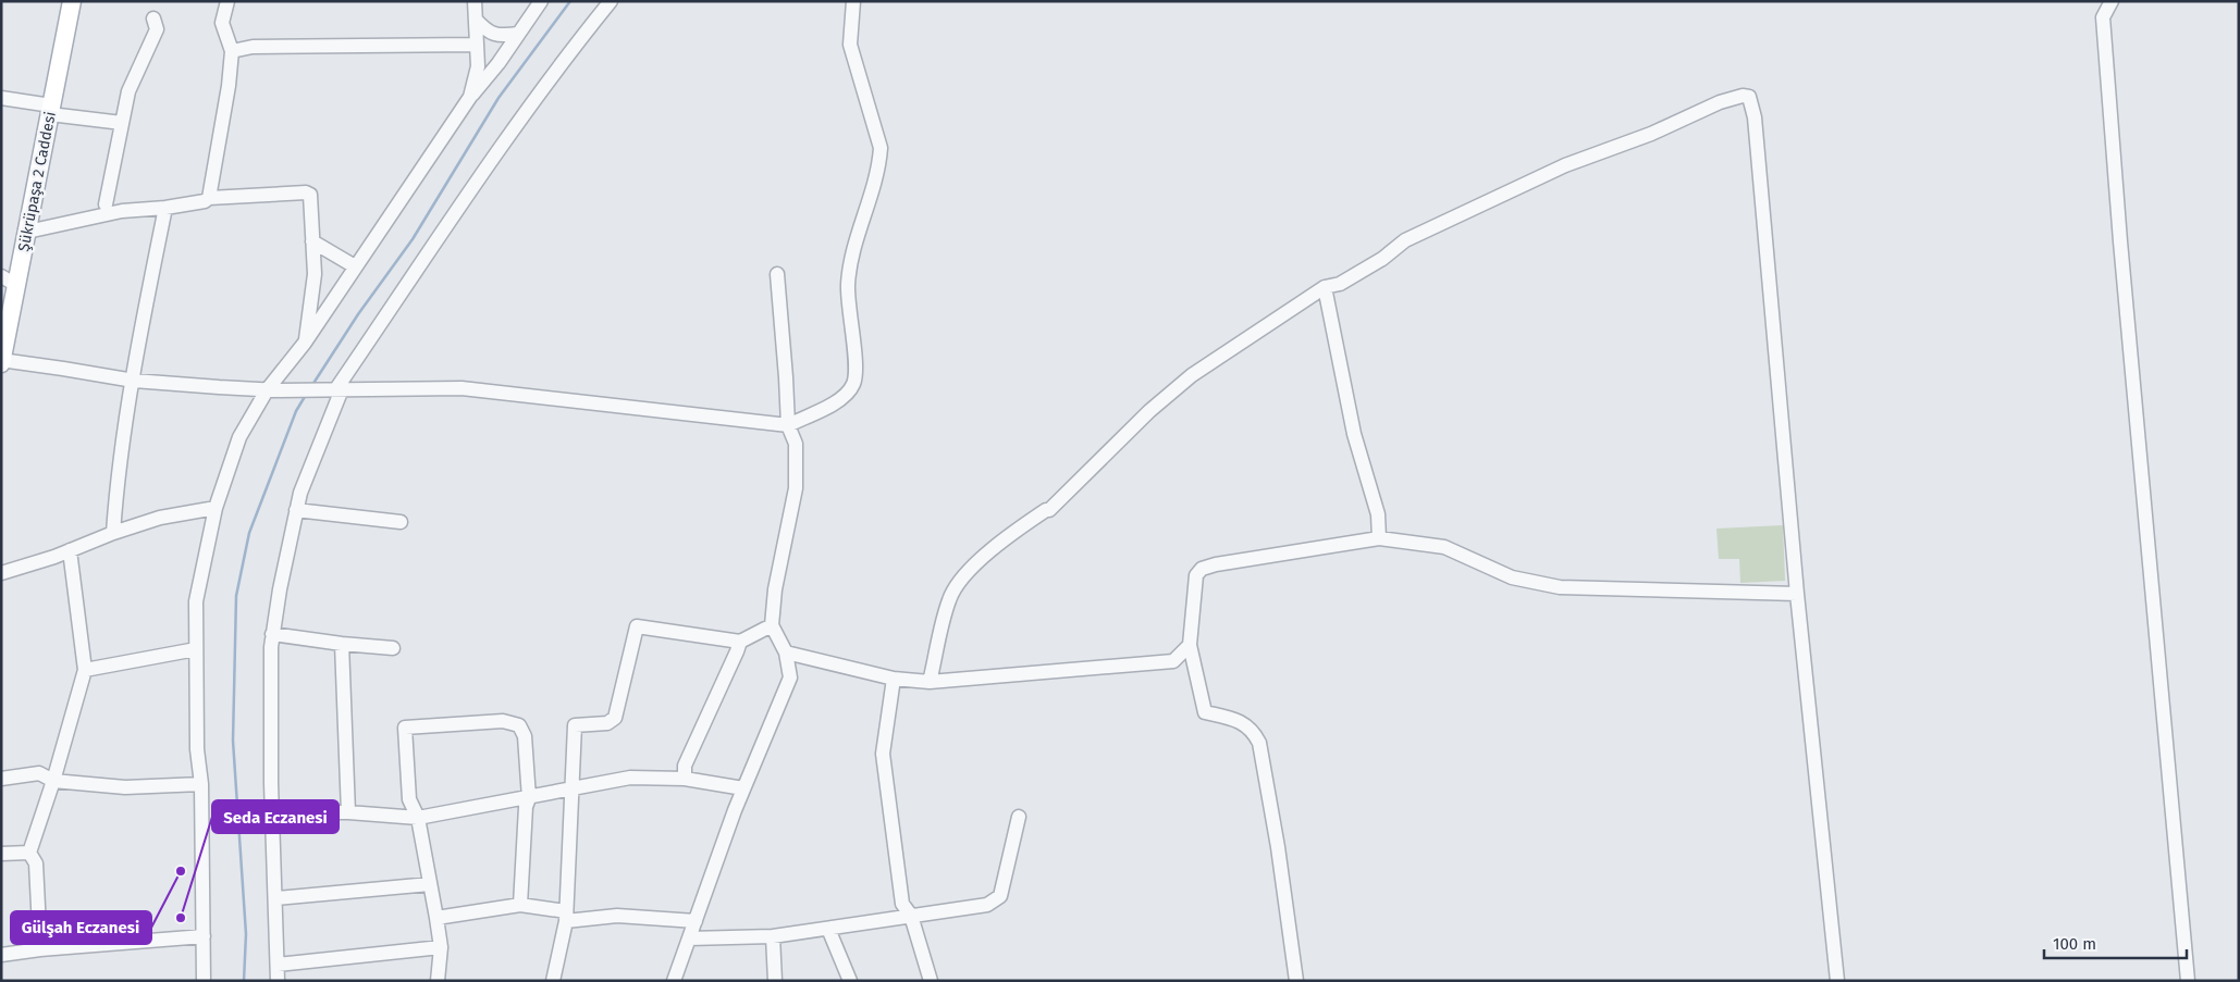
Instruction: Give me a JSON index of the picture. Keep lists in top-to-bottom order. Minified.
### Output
{"streets":{"main road":["Şükrüpaşa 2 Caddesi"]},"places":["Gülşah Eczanesi","Seda Eczanesi"],"scale_bar":"100 m"}
